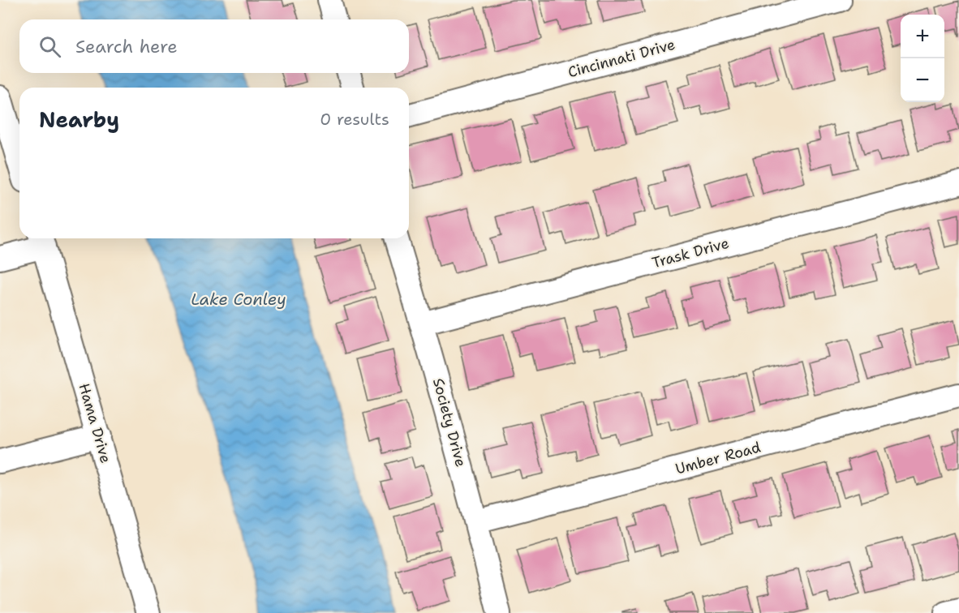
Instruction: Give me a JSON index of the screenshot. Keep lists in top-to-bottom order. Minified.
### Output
{"streets":{"street":["Cincinnati Drive","Trask Drive","Society Drive","Hama Drive","Umber Road"]},"crossings":[["Trask Drive","Society Drive"],["Society Drive","Umber Road"]],"water":["Lake Conley"],"page":{"map_buttons":["+","−"],"search":"Search here","heading":["Nearby","0 results"]}}
